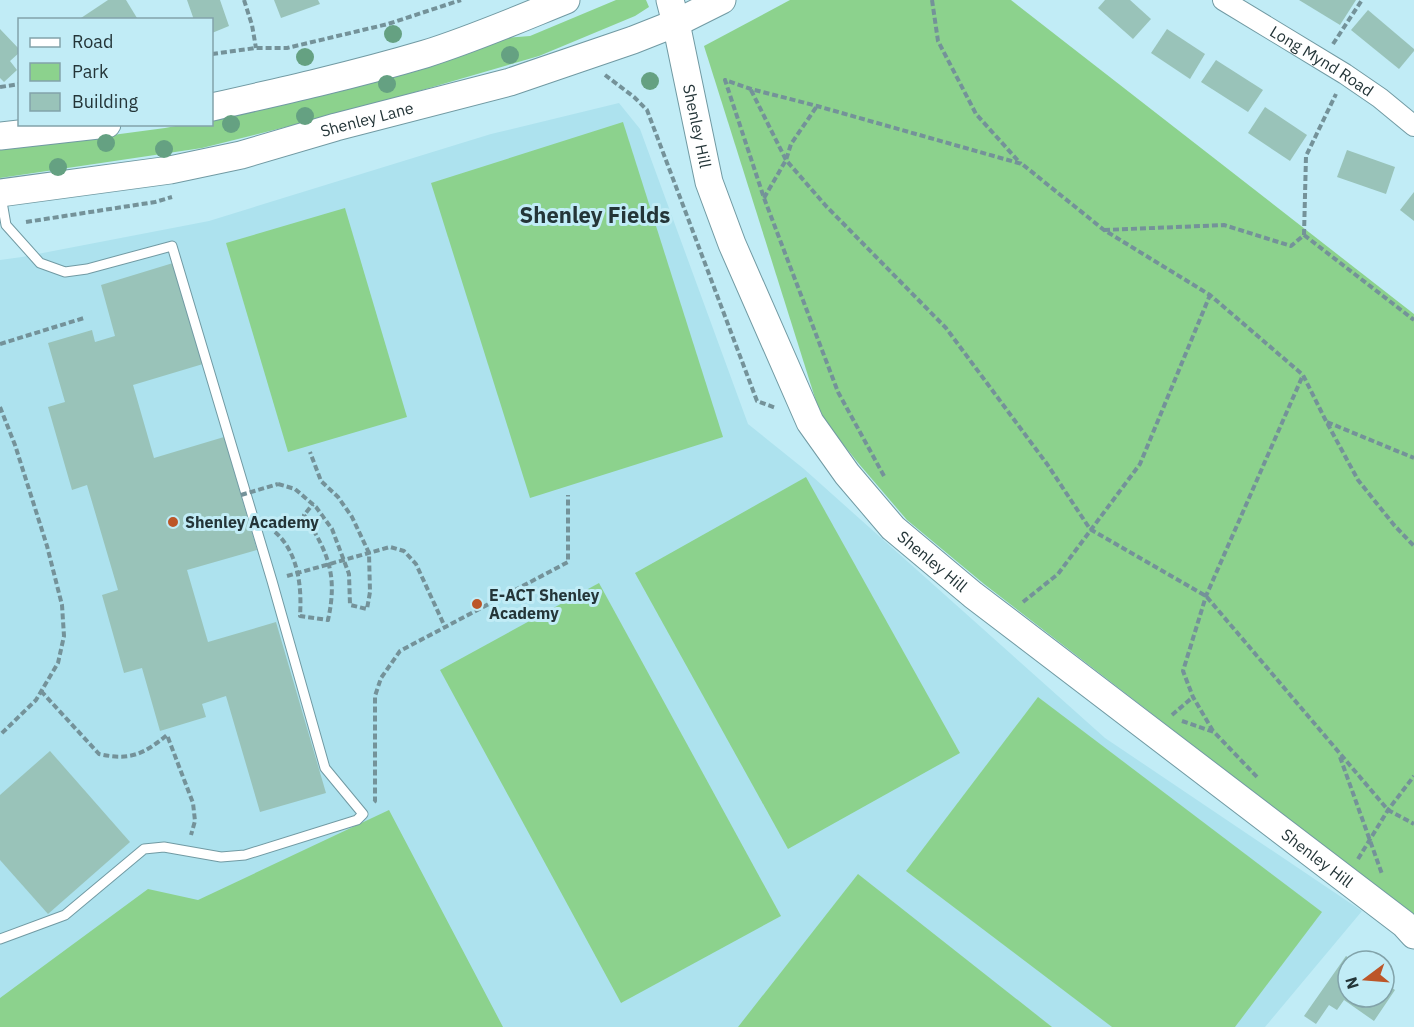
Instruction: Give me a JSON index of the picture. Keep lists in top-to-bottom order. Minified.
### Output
{"streets":{"main road":["Shenley Lane","Shenley Hill"],"street":["Long Mynd Road"]},"crossings":[["Shenley Lane","Shenley Hill"]],"districts":["Shenley Fields"],"places":["Shenley Academy","E-ACT Shenley Academy"],"legend":["Road","Park","Building"],"north":"left"}
